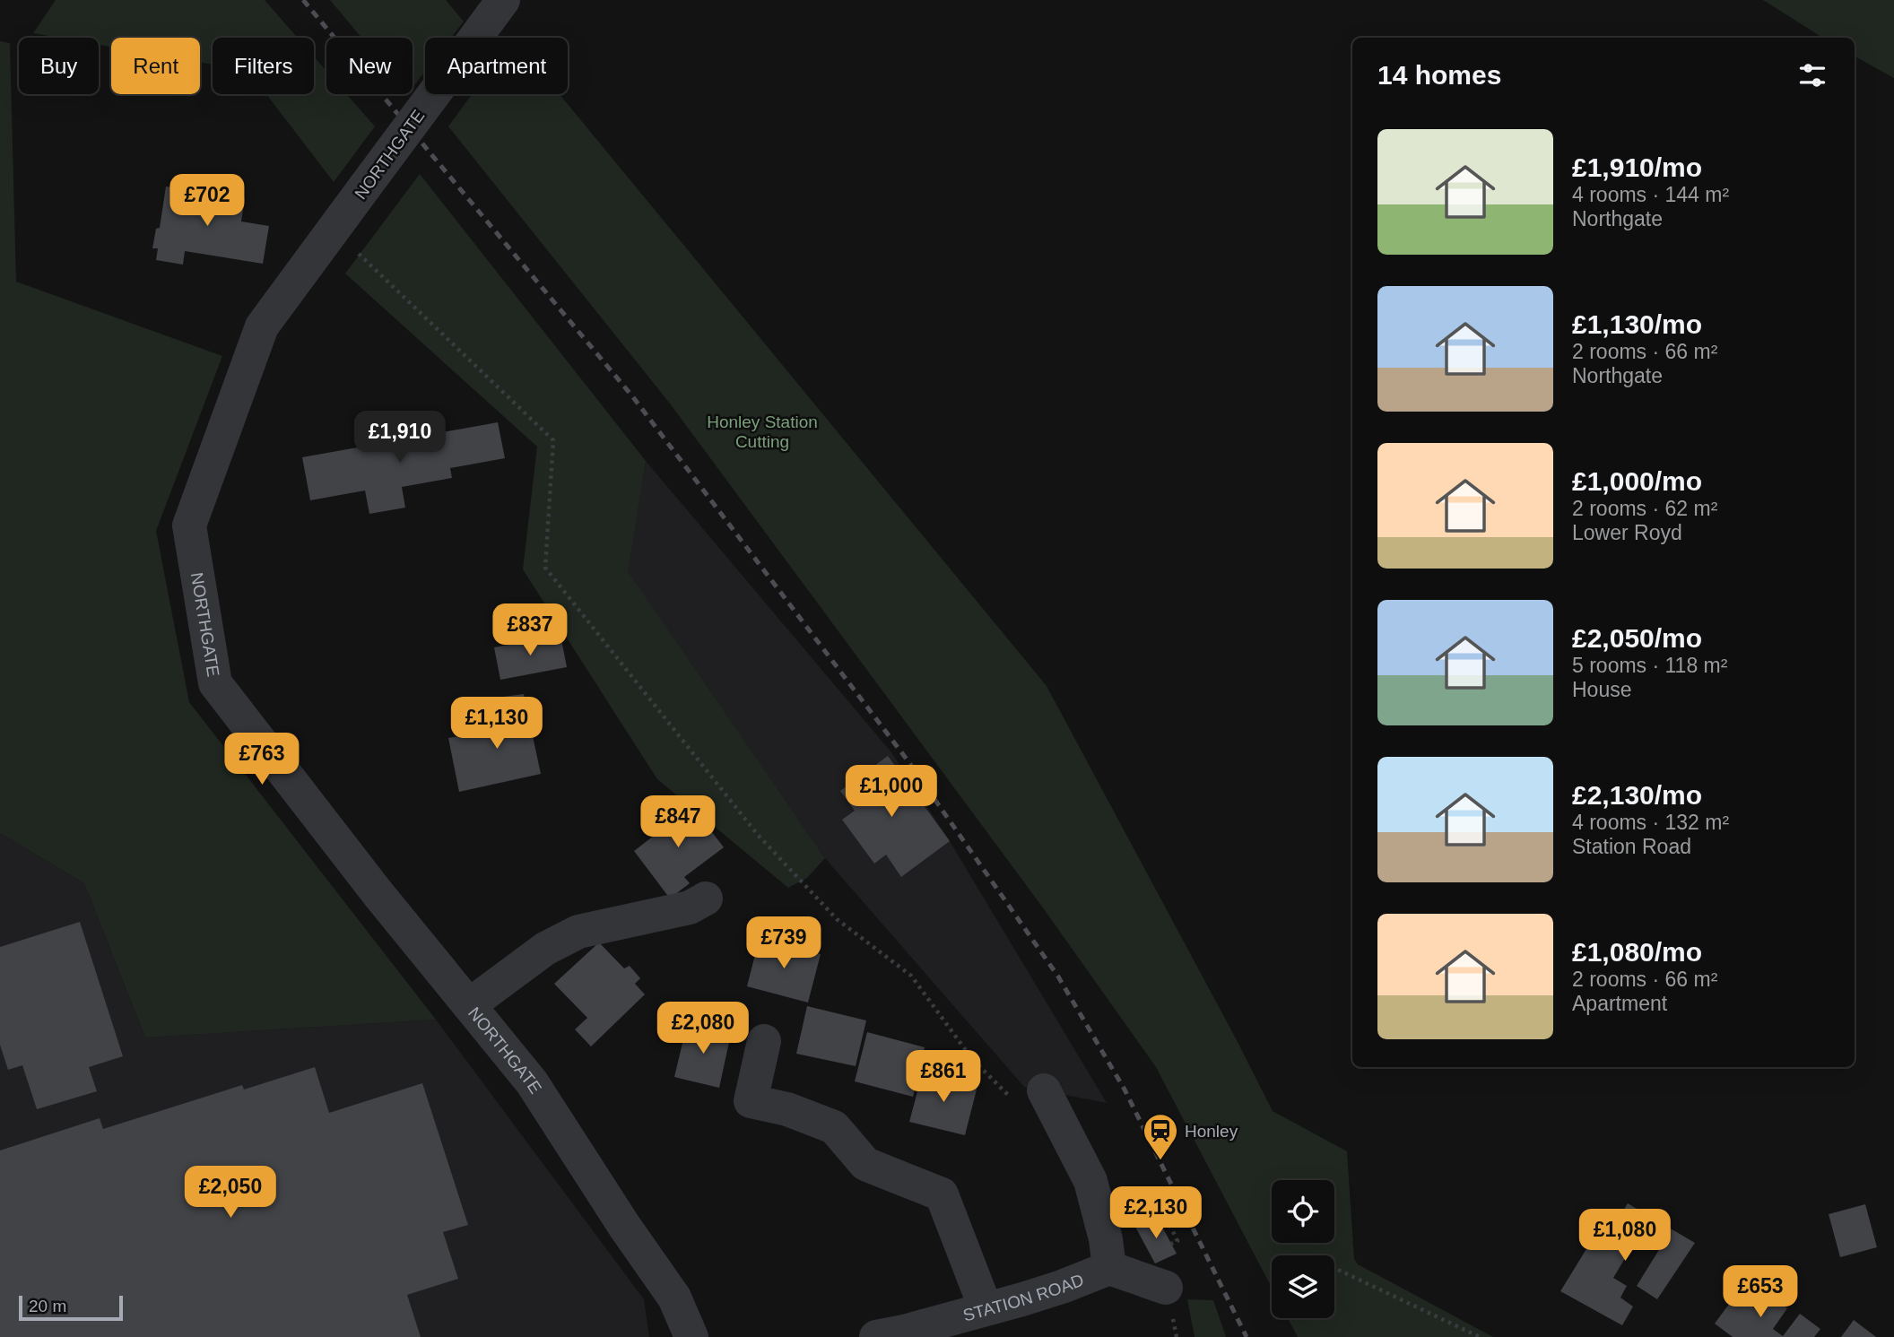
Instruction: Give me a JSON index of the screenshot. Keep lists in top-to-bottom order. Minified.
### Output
{"streets":{"street":["NORTHGATE","STATION ROAD"]},"parks":["Honley Station Cutting"],"places":{"station":["Honley"]},"scale_bar":"20 m","page":{"chip":["Buy","Rent","Filters","New","Apartment"],"heading":"14 homes","list":[{"name":"£1,910/mo","note":"4 rooms · 144 m² · Northgate"},{"name":"£1,130/mo","note":"2 rooms · 66 m² · Northgate"},{"name":"£1,000/mo","note":"2 rooms · 62 m² · Lower Royd"},{"name":"£2,050/mo","note":"5 rooms · 118 m² · House"},{"name":"£2,130/mo","note":"4 rooms · 132 m² · Station Road"},{"name":"£1,080/mo","note":"2 rooms · 66 m² · Apartment"}],"price":["£702","£1,910","£837","£1,130","£763","£1,000","£847","£739","£2,080","£861","£2,050","£2,130","£1,080","£653"],"scale":"20 m"}}
